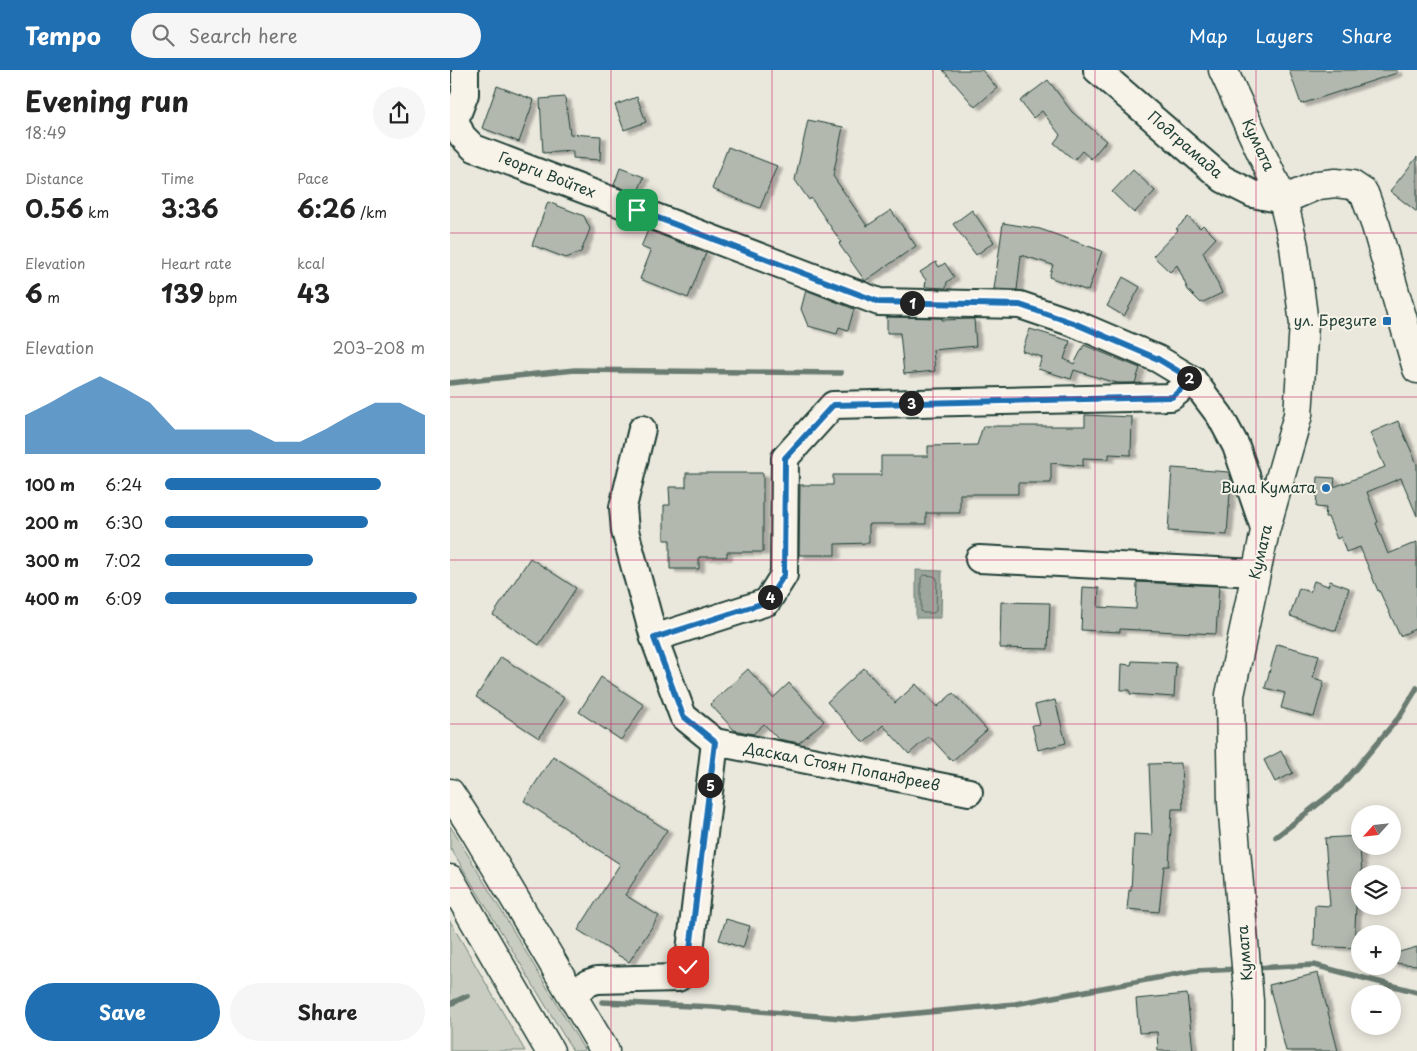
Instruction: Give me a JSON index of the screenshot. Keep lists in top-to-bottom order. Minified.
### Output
{"streets":{"main road":["Кумата"],"street":["Подграмада","Георги Войтех","Даскал Стоян Попандреев"]},"crossings":[["Подграмада","Кумата"],["Кумата","Георги Войтех"]],"places":{"transit":["ул. Брезите"],"other":["Вила Кумата"]},"north":"bottom left","page":{"header":"Tempo","search":"Search here","nav":["Map","Layers","Share"],"heading":["Evening run","18:49"],"stats":[["Distance","0.56 km"],["Time","3:36"],["Pace","6:26 /km"],["Elevation","6 m"],["Heart rate","139 bpm"],["kcal","43"]],"pins":["1","2","3","4","5"],"chart":["Elevation","203–208 m"],"list":[{"name":"100 m","note":"6:24"},{"name":"200 m","note":"6:30"},{"name":"300 m","note":"7:02"},{"name":"400 m","note":"6:09"}],"map_buttons":["+","−"],"buttons":["Save","Share"]}}
